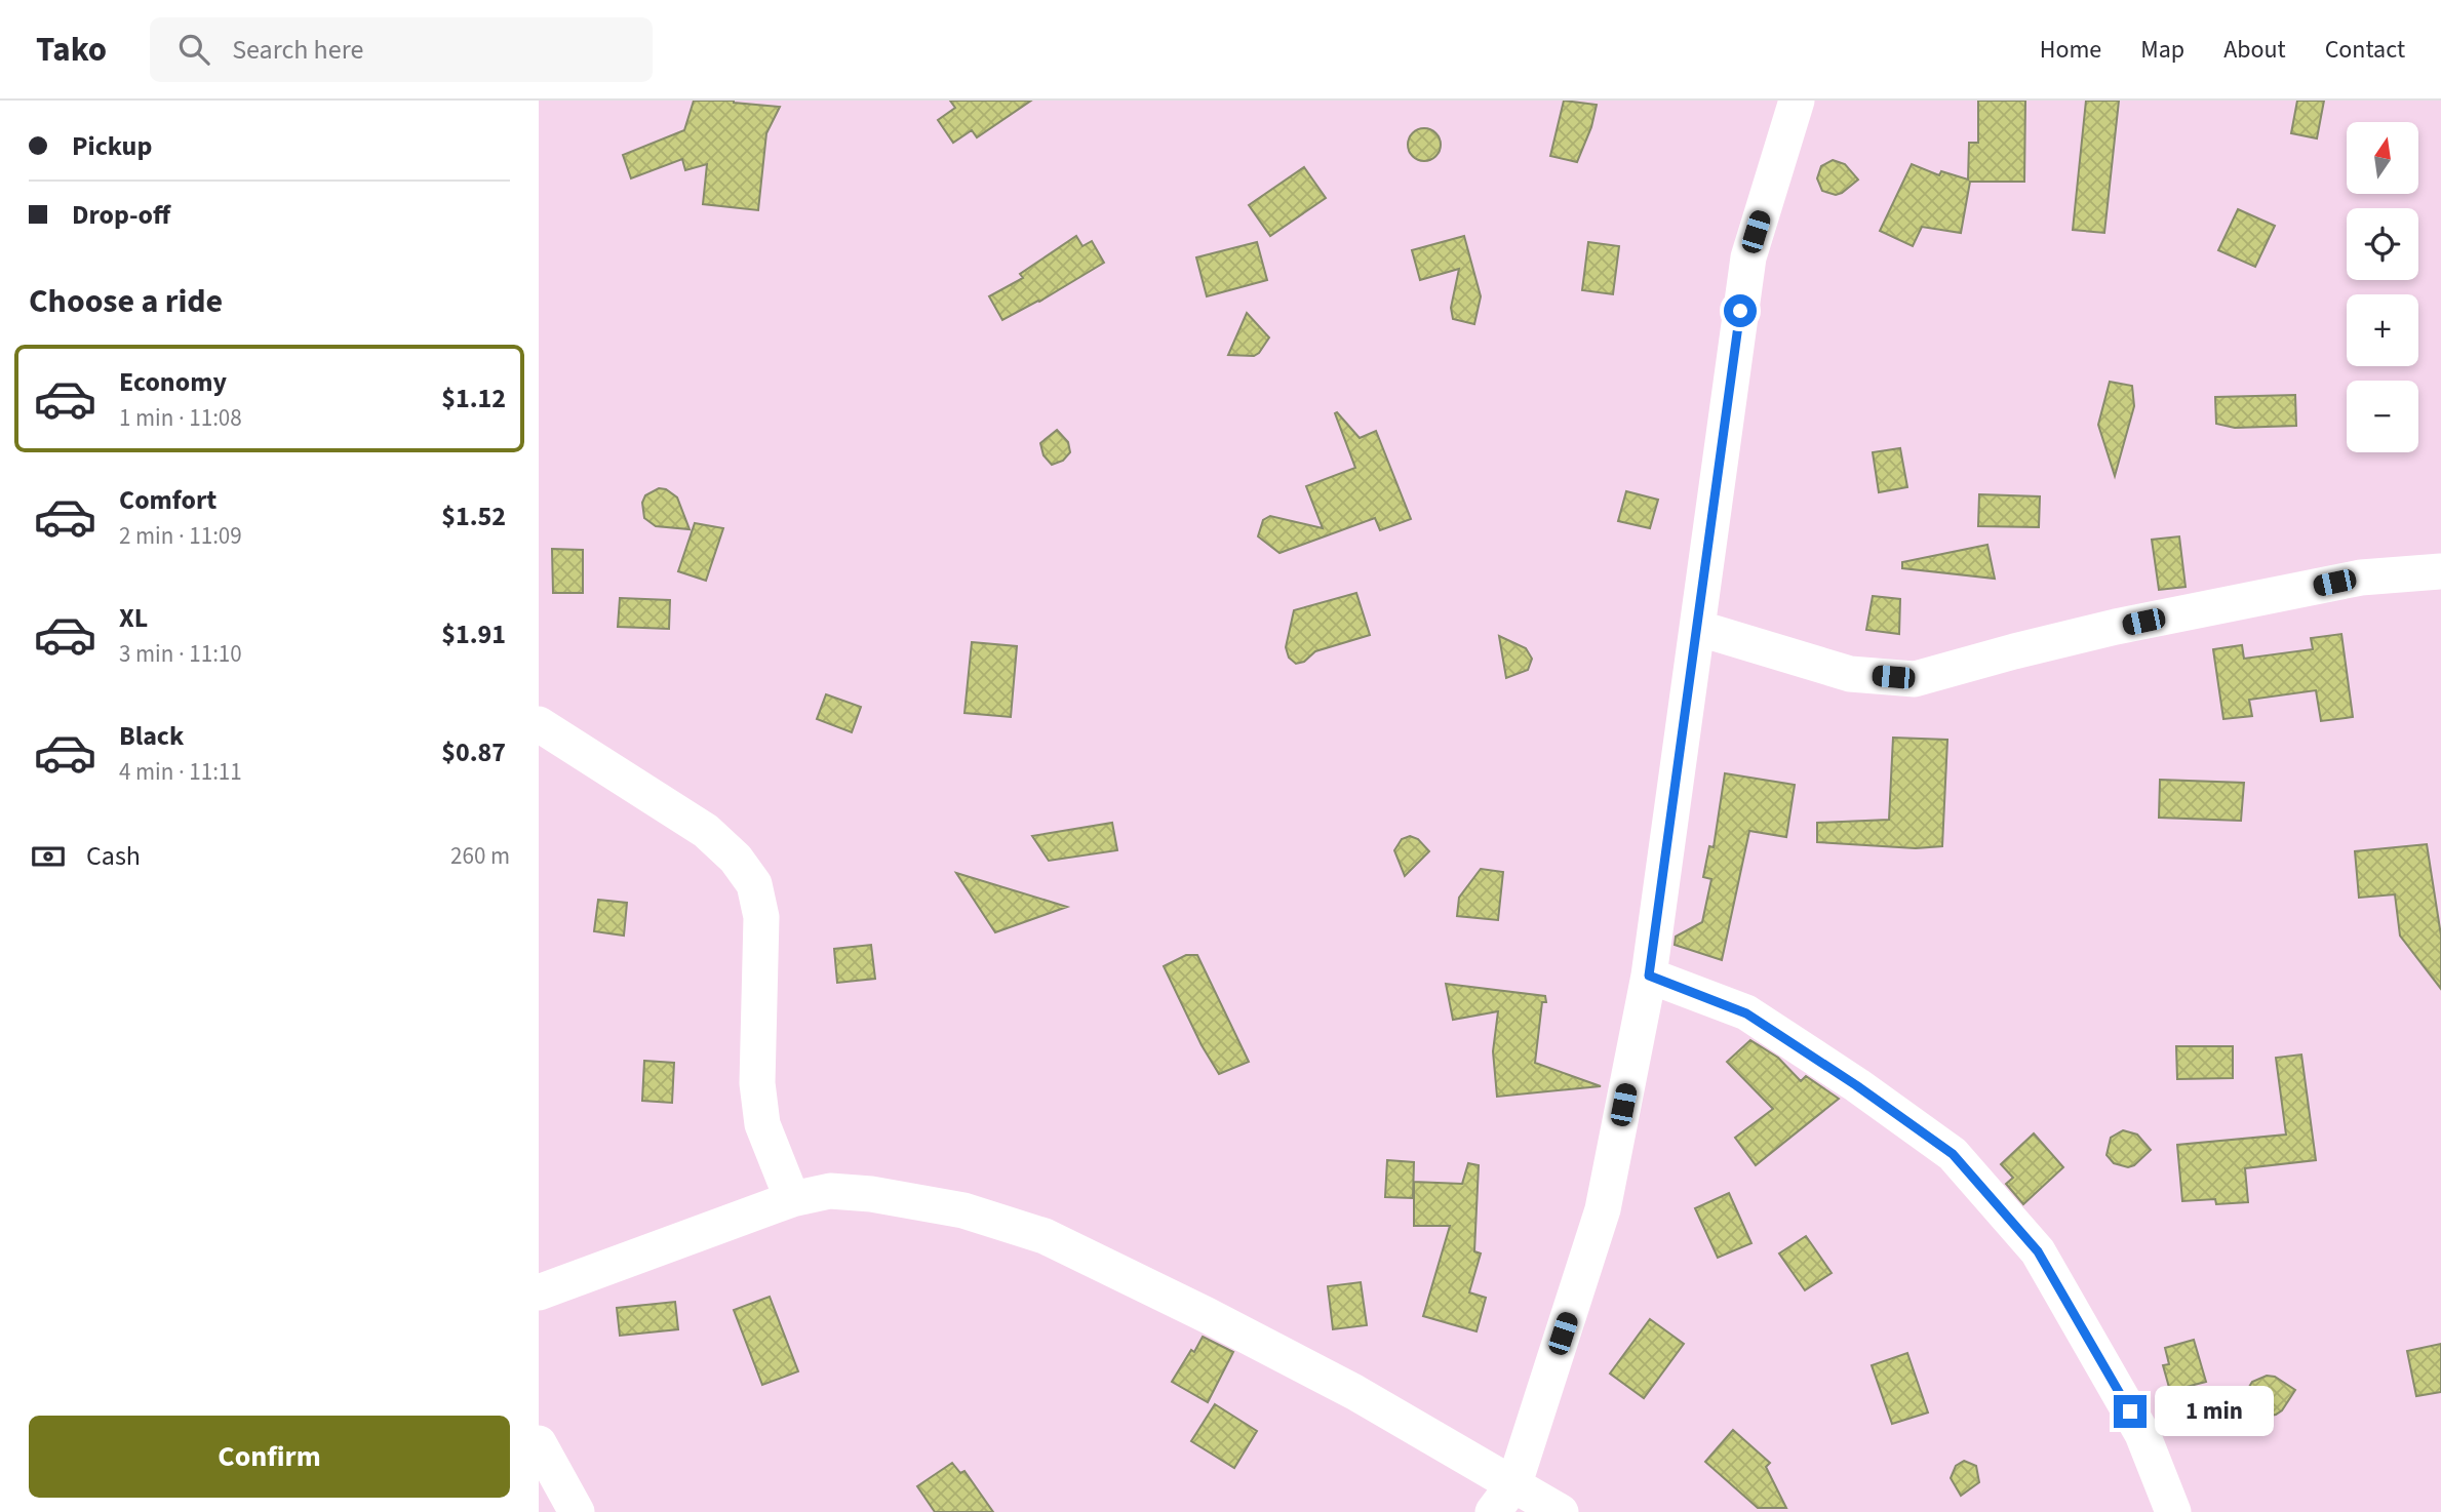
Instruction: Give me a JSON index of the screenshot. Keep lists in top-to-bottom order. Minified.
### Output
{"north":"top","page":{"header":"Tako","search":"Search here","nav":["Home","Map","About","Contact"],"banner":["Pickup","Drop-off"],"map_buttons":["+","−"],"heading":"Choose a ride","list":[{"name":"Economy","note":"1 min · 11:08","value":"$1.12"},{"name":"Comfort","note":"2 min · 11:09","value":"$1.52"},{"name":"XL","note":"3 min · 11:10","value":"$1.91"},{"name":"Black","note":"4 min · 11:11","value":"$0.87"}],"pay":["Cash","260 m"],"bubble":"1 min","buttons":"Confirm"}}
